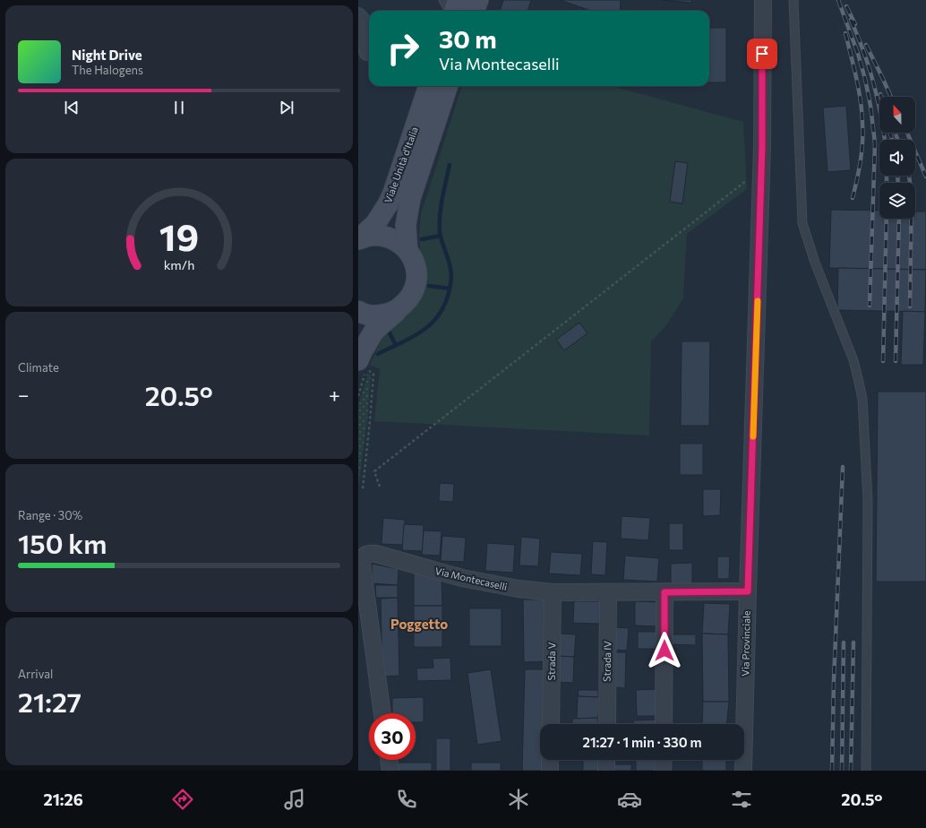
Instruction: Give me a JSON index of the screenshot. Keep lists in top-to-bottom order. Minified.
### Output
{"streets":{"main road":["Viale Unità d'Italia"],"street":["Via Montecaselli","Via Provinciale","Strada V","Strada IV"]},"crossings":[["Via Montecaselli","Via Provinciale"],["Via Montecaselli","Strada V"],["Via Montecaselli","Strada IV"]],"districts":["Poggetto"],"north":"top","page":{"turn":["30 m","Via Montecaselli"],"song":["Night Drive","The Halogens"],"tile":["Climate",["Range · 30%","150 km"],["Arrival","21:27"]],"heat":["−","20.5°","+"],"limit":"30","trip":"21:27 · 1 min · 330 m","tabs":["21:26","20.5°"],"gauge":["19","km/h"]}}
